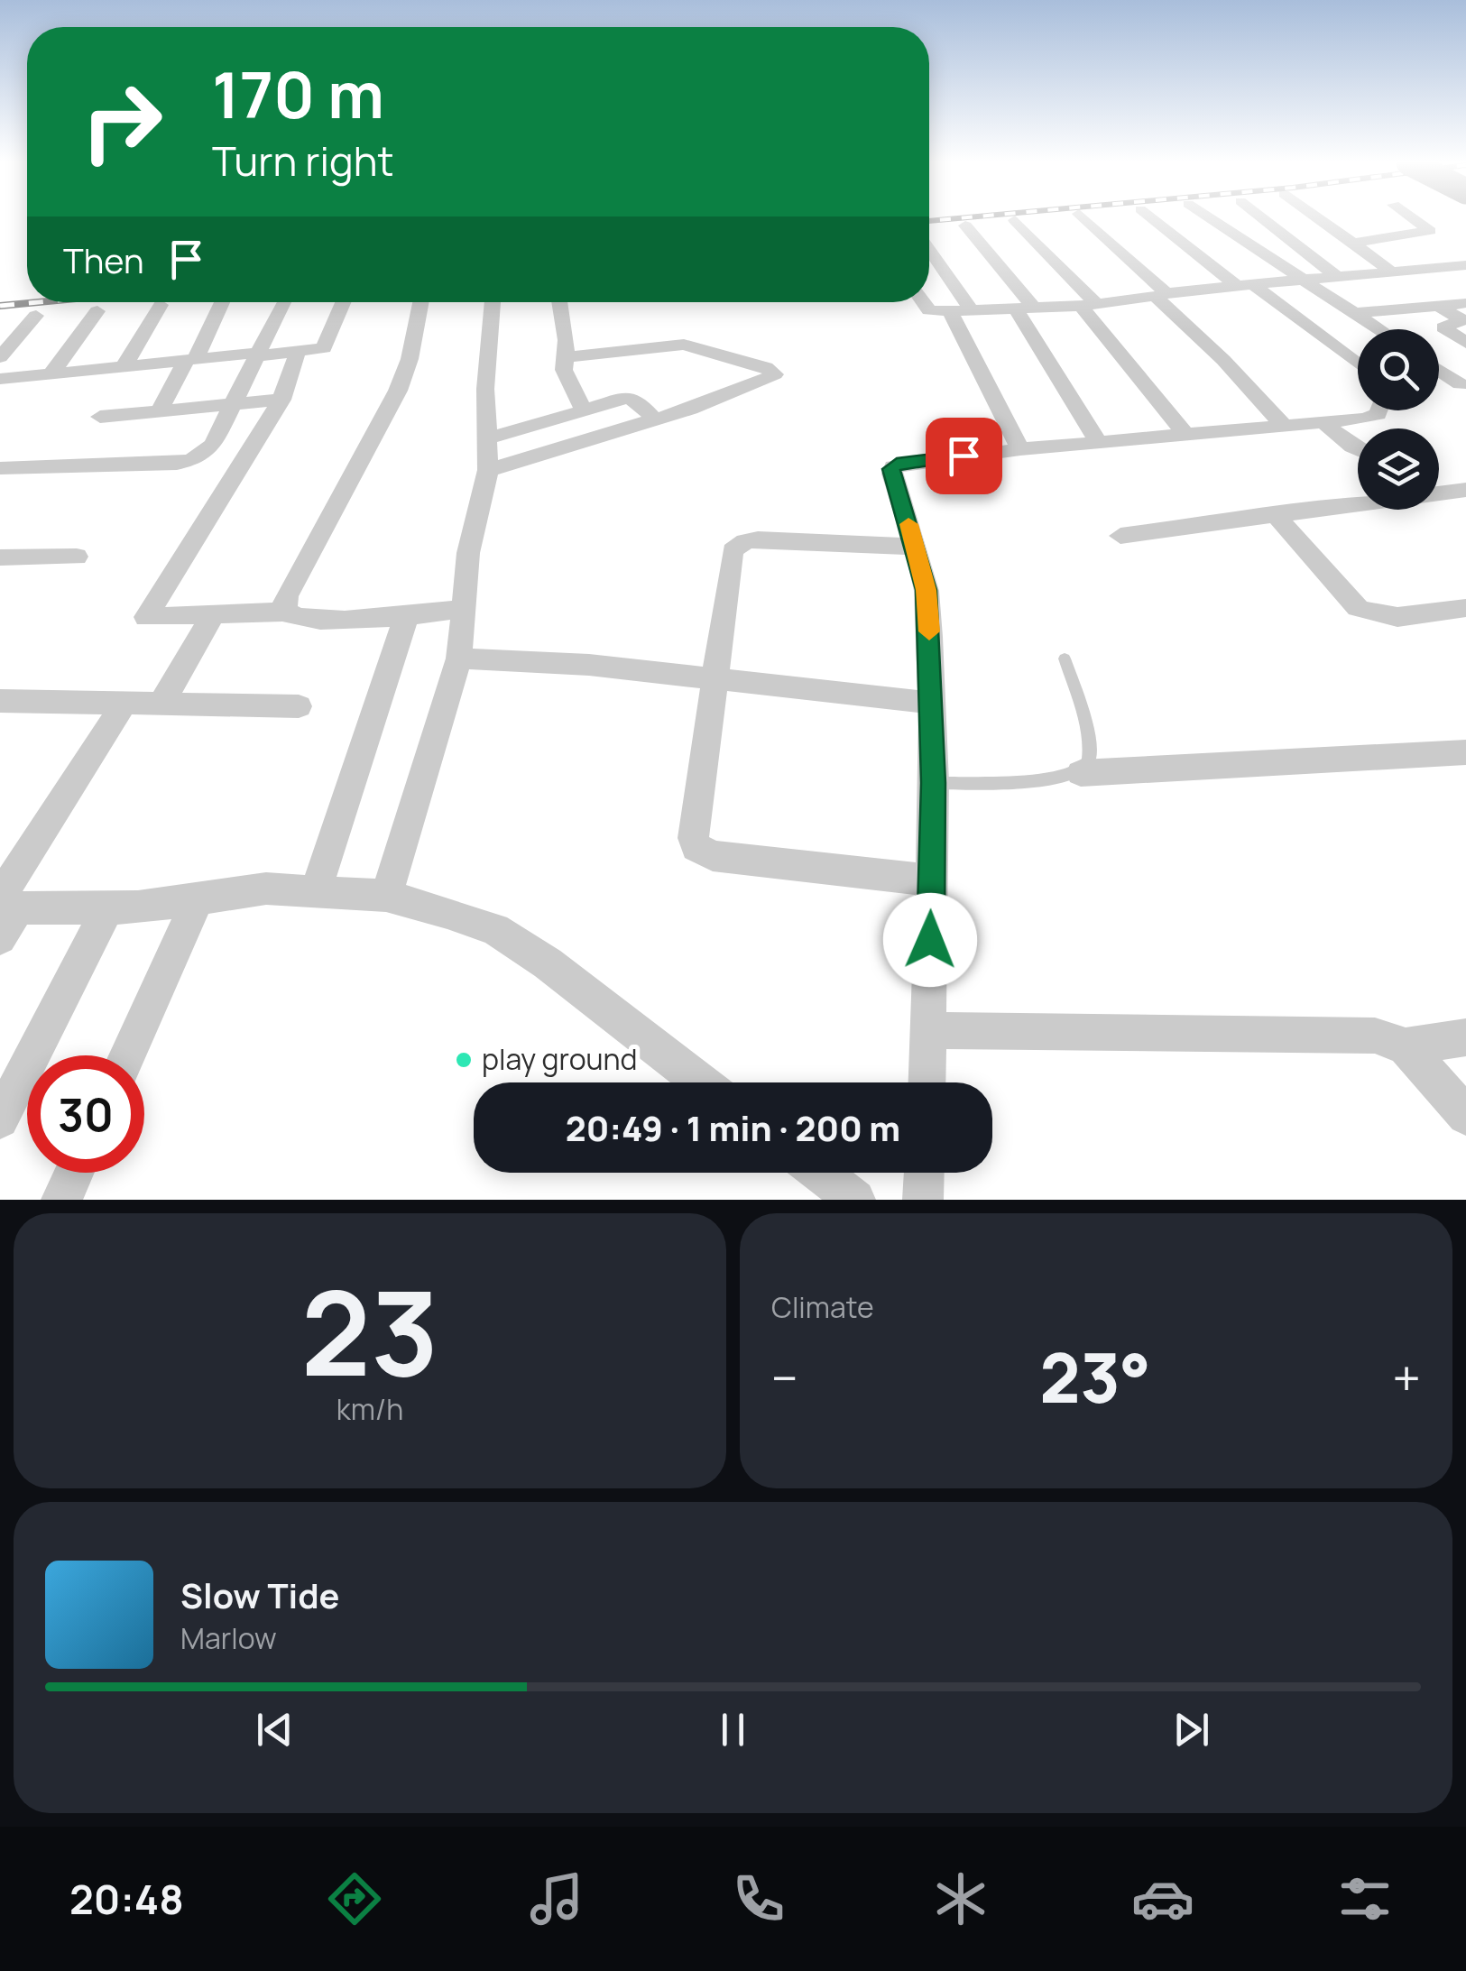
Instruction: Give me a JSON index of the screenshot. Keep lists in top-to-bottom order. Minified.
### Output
{"places":["play ground"],"page":{"turn":["170 m","Turn right"],"then":"Then","limit":"30","trip":"20:49 · 1 min · 200 m","tile":[["23","km/h"],"Climate"],"heat":["−","23°","+"],"song":["Slow Tide","Marlow"],"tabs":"20:48"}}
